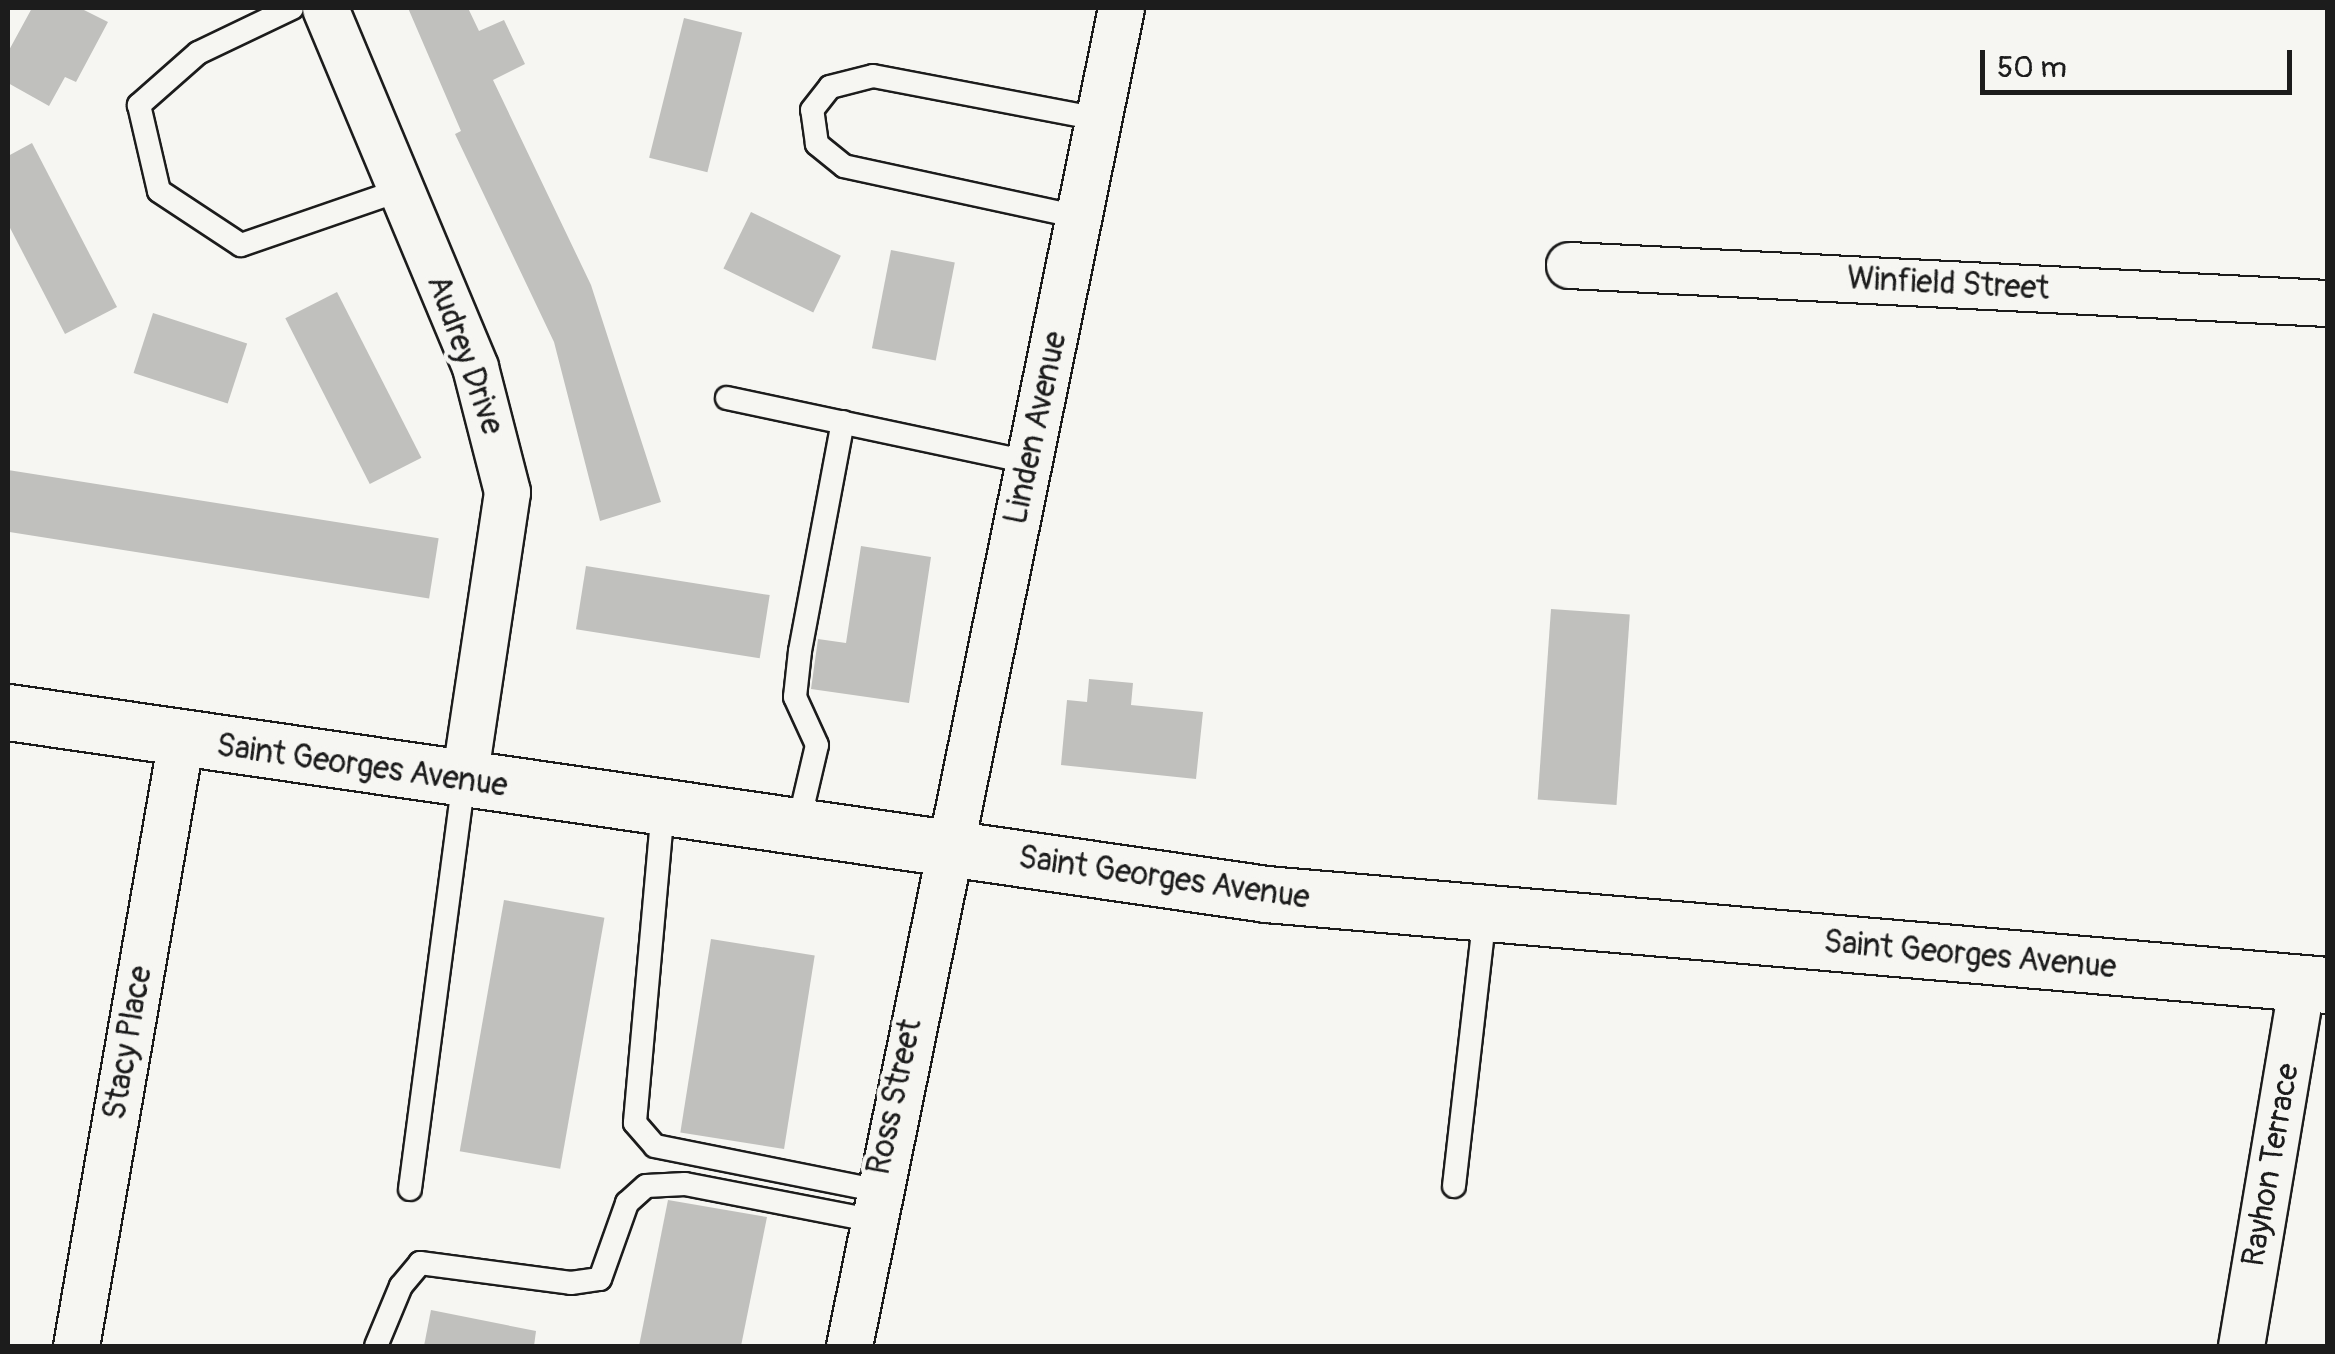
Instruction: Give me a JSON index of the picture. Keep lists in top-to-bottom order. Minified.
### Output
{"streets":{"main road":["Saint Georges Avenue"],"street":["Winfield Street","Audrey Drive","Linden Avenue","Stacy Place","Ross Street","Rayhon Terrace"]},"crossings":[["Audrey Drive","Saint Georges Avenue"],["Linden Avenue","Saint Georges Avenue"],["Linden Avenue","Ross Street"],["Saint Georges Avenue","Stacy Place"],["Saint Georges Avenue","Ross Street"],["Saint Georges Avenue","Rayhon Terrace"]],"scale_bar":"50 m"}
